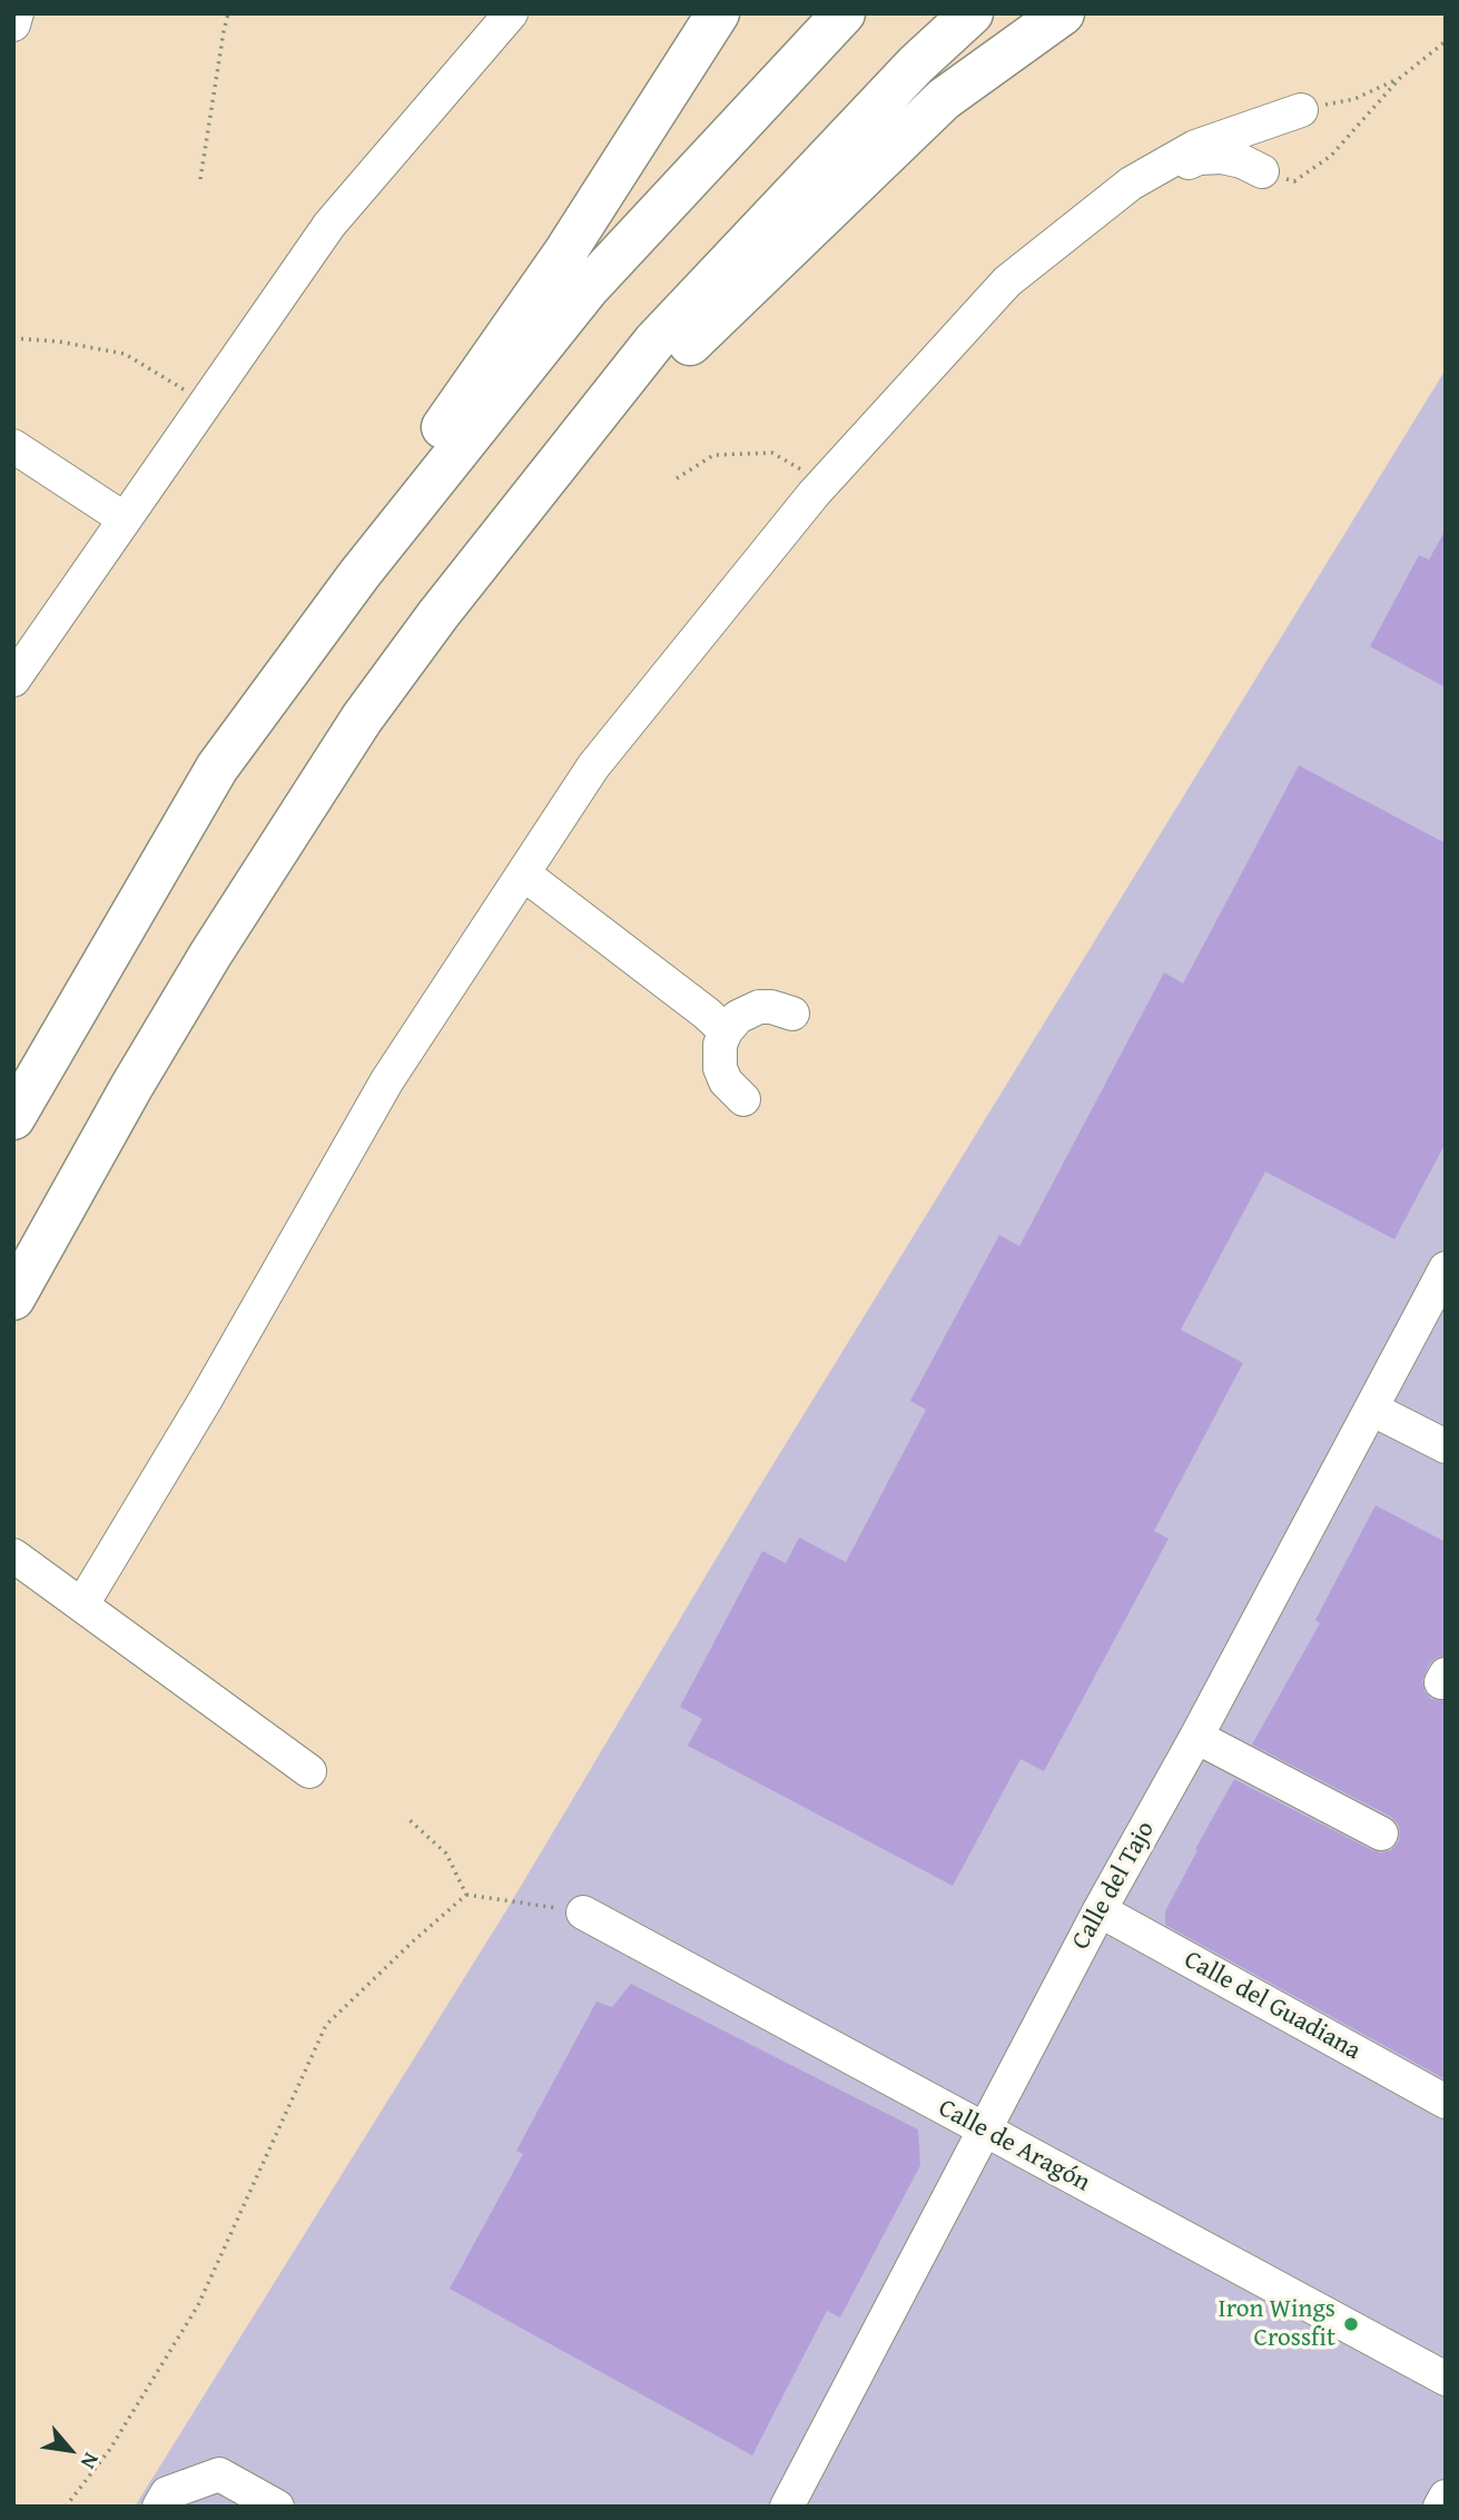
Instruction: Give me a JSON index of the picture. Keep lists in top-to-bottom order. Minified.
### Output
{"streets":{"street":["Calle del Tajo","Calle del Guadiana","Calle de Aragón"]},"crossings":[["Calle del Tajo","Calle del Guadiana"],["Calle del Tajo","Calle de Aragón"]],"places":["Iron Wings Crossfit"],"north":"bottom right"}
